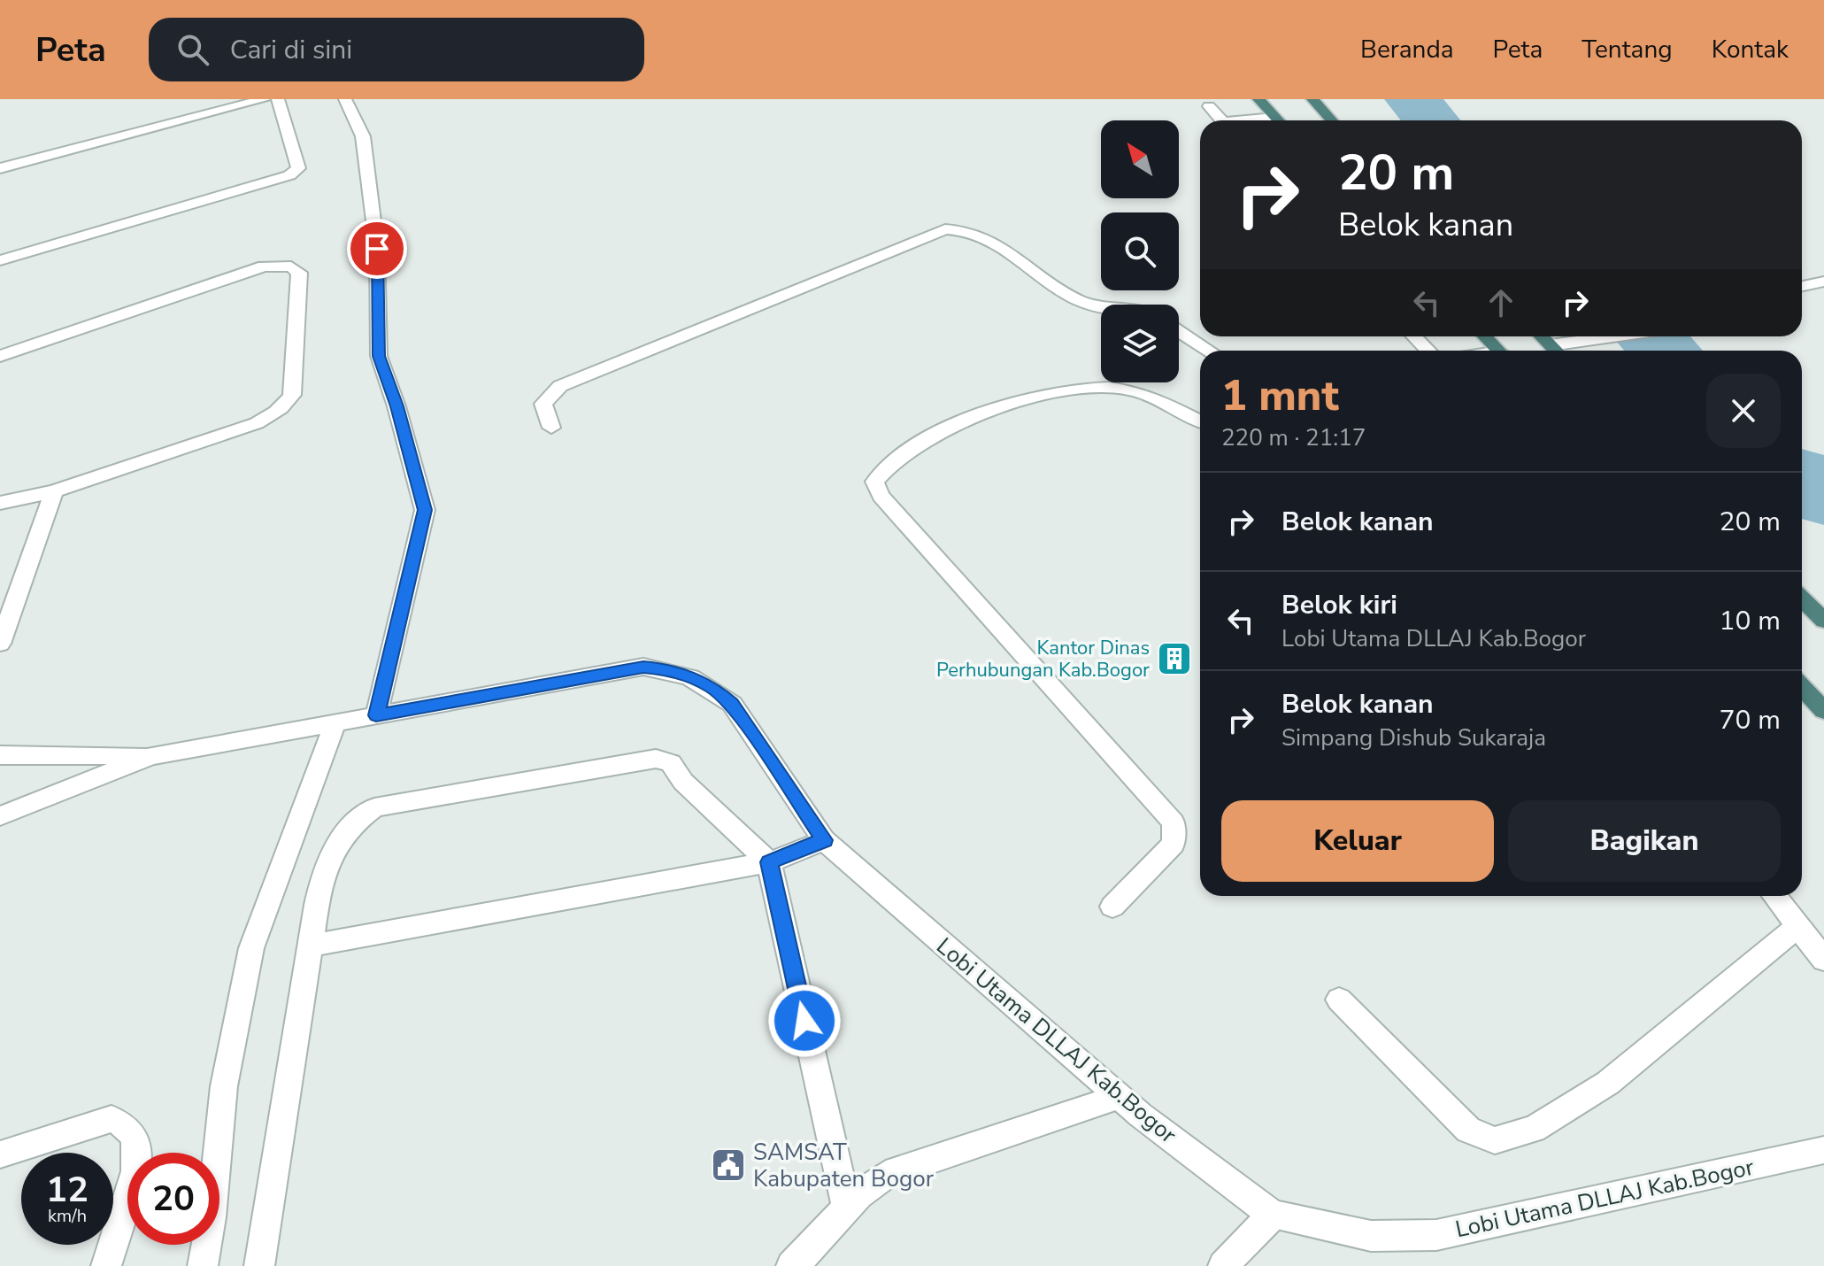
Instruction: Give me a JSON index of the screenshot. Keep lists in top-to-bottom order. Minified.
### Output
{"streets":{"street":["Lobi Utama DLLAJ Kab.Bogor"]},"places":{"building":["Kantor Dinas Perhubungan Kab.Bogor"],"public building":["SAMSAT Kabupaten Bogor"]},"north":"top left","page":{"header":"Peta","search":"Cari di sini","nav":["Beranda","Peta","Tentang","Kontak"],"turn":["20 m","Belok kanan"],"heading":["1 mnt","220 m · 21:17"],"list":[{"name":"Belok kanan","value":"20 m"},{"name":"Belok kiri","note":"Lobi Utama DLLAJ Kab.Bogor","value":"10 m"},{"name":"Belok kanan","note":"Simpang Dishub Sukaraja","value":"70 m"}],"buttons":["Keluar","Bagikan"],"speed":"12 km/h","limit":"20"}}
